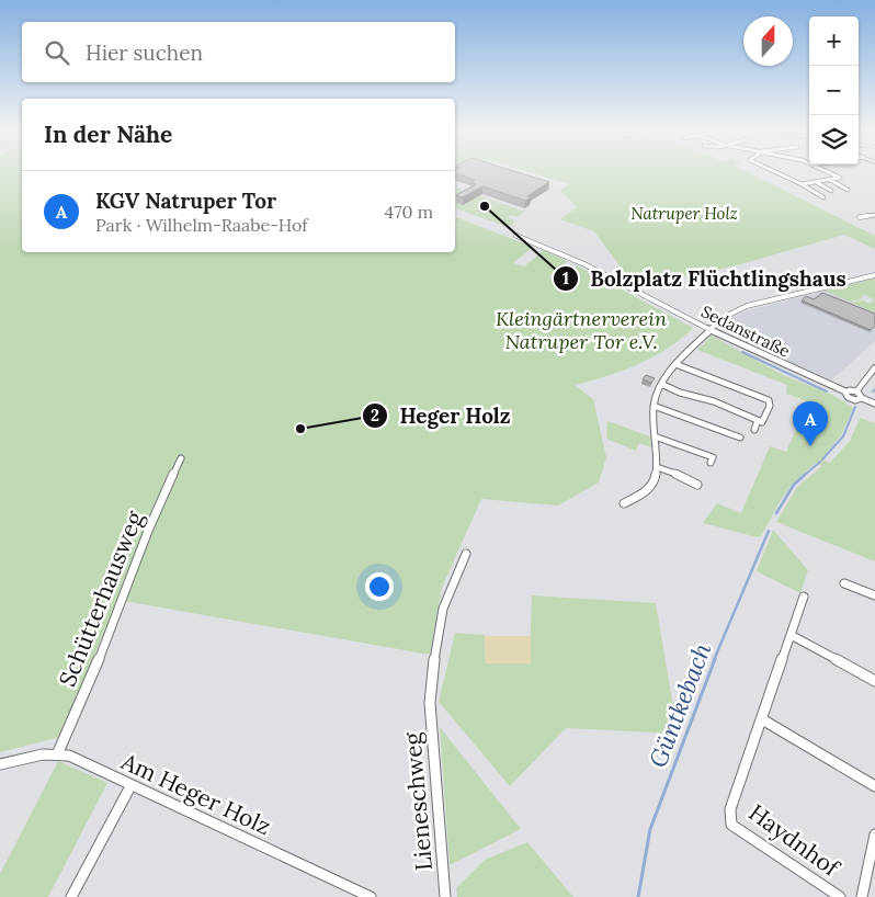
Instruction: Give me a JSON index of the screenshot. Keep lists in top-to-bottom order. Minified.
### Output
{"streets":{"street":["Sedanstraße","Schütterhausweg","Am Heger Holz","Lieneschweg","Haydnhof"]},"crossings":[["Schütterhausweg","Am Heger Holz"]],"water":["Güntkebach"],"parks":["Natruper Holz","Kleingärtnerverein Natruper Tor e.V."],"places":["Bolzplatz Flüchtlingshaus","Heger Holz"],"north":"top","page":{"map_buttons":["+","−"],"search":"Hier suchen","heading":"In der Nähe","list":[{"mark":"A","name":"KGV Natruper Tor","note":"Park · Wilhelm-Raabe-Hof","value":"470 m"}],"pins":"A"}}
